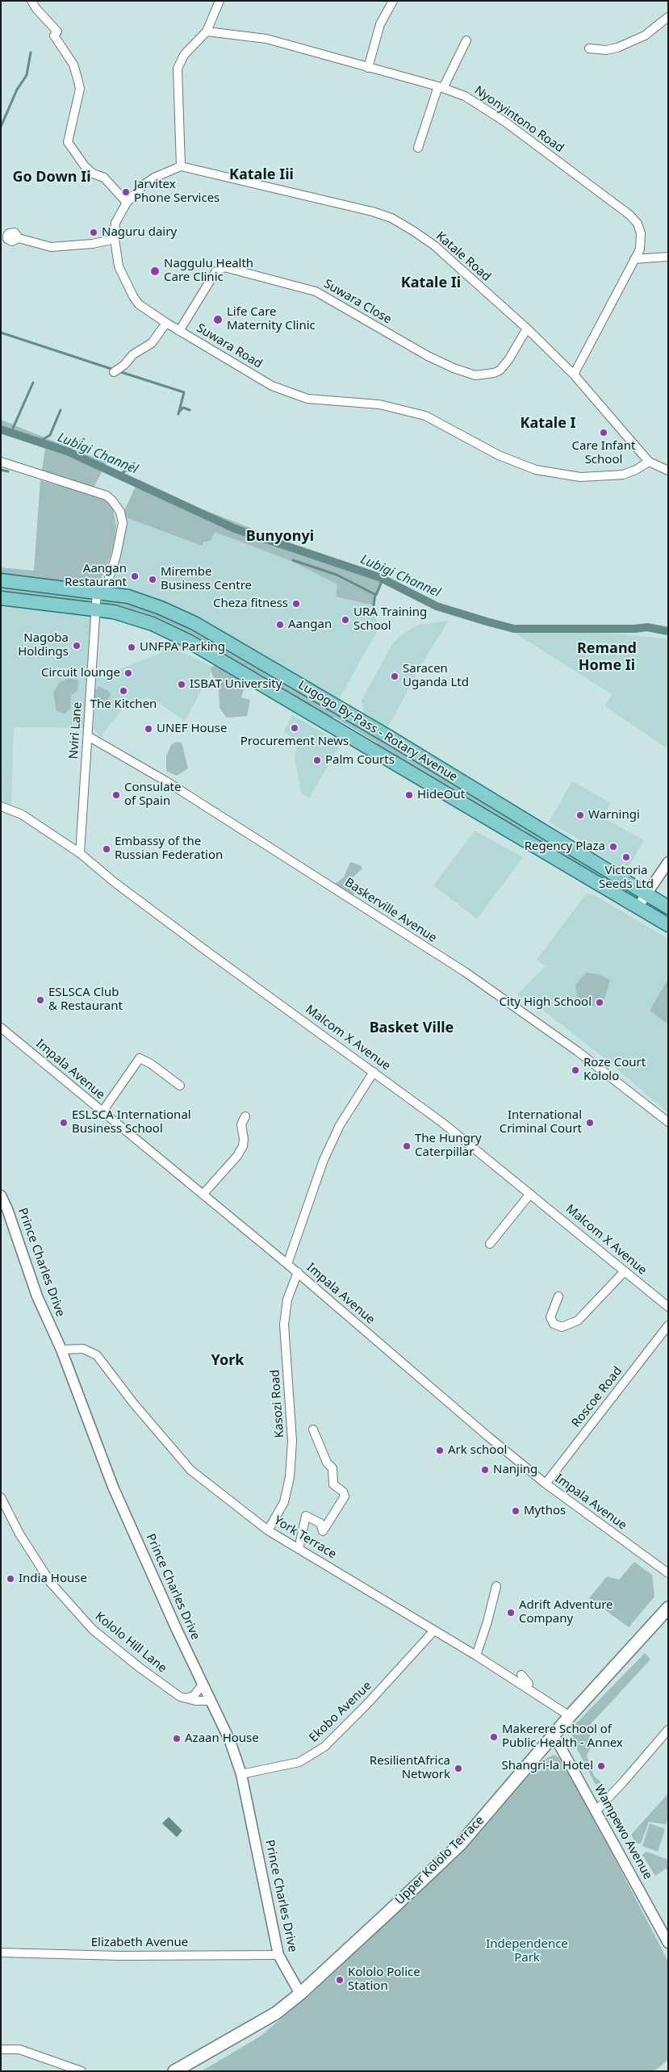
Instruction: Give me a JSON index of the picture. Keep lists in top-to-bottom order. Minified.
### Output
{"streets":{"main road":["Lugogo By-Pass - Rotary Avenue","Upper Kololo Terrace"],"street":["Nyonyintono Road","Katale Road","Suwara Close","Suwara Road","Nviri Lane","Baskerville Avenue","Malcom X Avenue","Impala Avenue","Prince Charles Drive","Roscoe Road","Kasozi Road","York Terrace","Kololo Hill Lane","Ekobo Avenue","Wampewo Avenue","Elizabeth Avenue"]},"crossings":[["Nyonyintono Road","Katale Road"],["Katale Road","Suwara Close"],["Katale Road","Suwara Road"],["Suwara Close","Suwara Road"],["Nviri Lane","Lugogo By-Pass - Rotary Avenue"],["Nviri Lane","Baskerville Avenue"],["Nviri Lane","Malcom X Avenue"],["Impala Avenue","Roscoe Road"],["Impala Avenue","Kasozi Road"],["Prince Charles Drive","York Terrace"],["Prince Charles Drive","Kololo Hill Lane"],["Prince Charles Drive","Ekobo Avenue"],["Prince Charles Drive","Upper Kololo Terrace"],["Prince Charles Drive","Elizabeth Avenue"],["Kasozi Road","York Terrace"],["York Terrace","Ekobo Avenue"],["York Terrace","Upper Kololo Terrace"],["Wampewo Avenue","Upper Kololo Terrace"]],"districts":["Katale Iii","Go Down Ii","Katale Ii","Katale I","Bunyonyi","Remand Home Ii","Basket Ville","York"],"water":["Lubigi Channel"],"parks":["Independence Park"],"places":["Jarvitex Phone Services","Naguru dairy","Naggulu Health Care Clinic","Life Care Maternity Clinic","Care Infant School","Aangan Restaurant","Mirembe Business Centre","Cheza fitness","URA Training School","Aangan","Nagoba Holdings","UNFPA Parking","Circuit lounge","Saracen Uganda Ltd","ISBAT University","The Kitchen","Procurement News","UNEF House","Palm Courts","Consulate of Spain","HideOut","Warningi","Regency Plaza","Embassy of the Russian Federation","Victoria Seeds Ltd","ESLSCA Club & Restaurant","City High School","Roze Court Kololo","ESLSCA International Business School","International Criminal Court","The Hungry Caterpillar","Ark school","Nanjing","Mythos","India House","Adrift Adventure Company","Makerere School of Public Health - Annex","Azaan House","Shangri-la Hotel","ResilientAfrica Network","Kololo Police Station"]}
